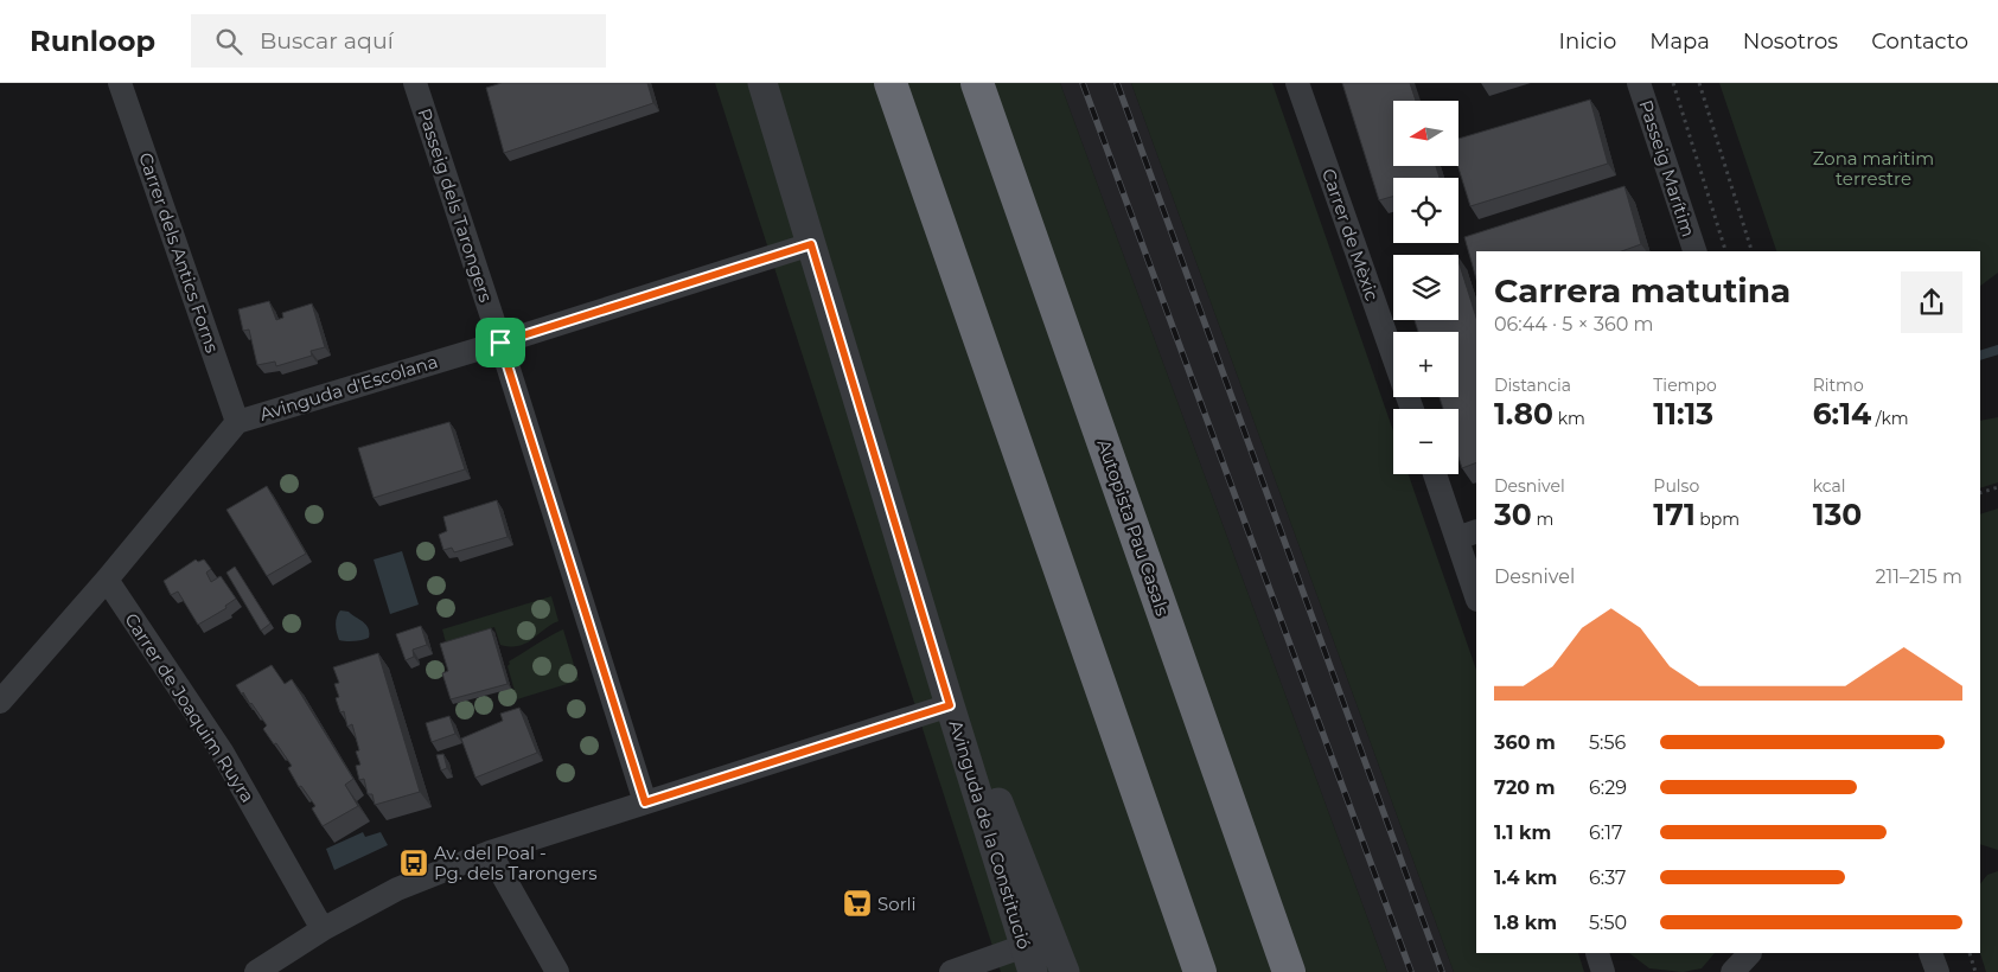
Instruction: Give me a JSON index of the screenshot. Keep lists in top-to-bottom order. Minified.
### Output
{"streets":{"highway":["Autopista Pau Casals"],"street":["Passeig Marítim","Passeig dels Tarongers","Carrer de Mèxic","Carrer dels Antics Forns","Avinguda d'Escolana","Carrer de Joaquim Ruyra","Avinguda de la Constitució"]},"crossings":[["Passeig dels Tarongers","Avinguda d'Escolana"],["Carrer dels Antics Forns","Avinguda d'Escolana"],["Avinguda d'Escolana","Carrer de Joaquim Ruyra"],["Avinguda d'Escolana","Avinguda de la Constitució"]],"parks":["Zona marìtim terrestre"],"places":{"bus stop":["Av. del Poal - Pg. dels Tarongers"],"supermarket":["Sorli"]},"north":"left","page":{"header":"Runloop","search":"Buscar aquí","nav":["Inicio","Mapa","Nosotros","Contacto"],"map_buttons":["+","−"],"heading":["Carrera matutina","06:44 · 5 × 360 m"],"stats":[["Distancia","1.80 km"],["Tiempo","11:13"],["Ritmo","6:14 /km"],["Desnivel","30 m"],["Pulso","171 bpm"],["kcal","130"]],"chart":["Desnivel","211–215 m"],"list":[{"name":"360 m","note":"5:56"},{"name":"720 m","note":"6:29"},{"name":"1.1 km","note":"6:17"},{"name":"1.4 km","note":"6:37"},{"name":"1.8 km","note":"5:50"}]}}
